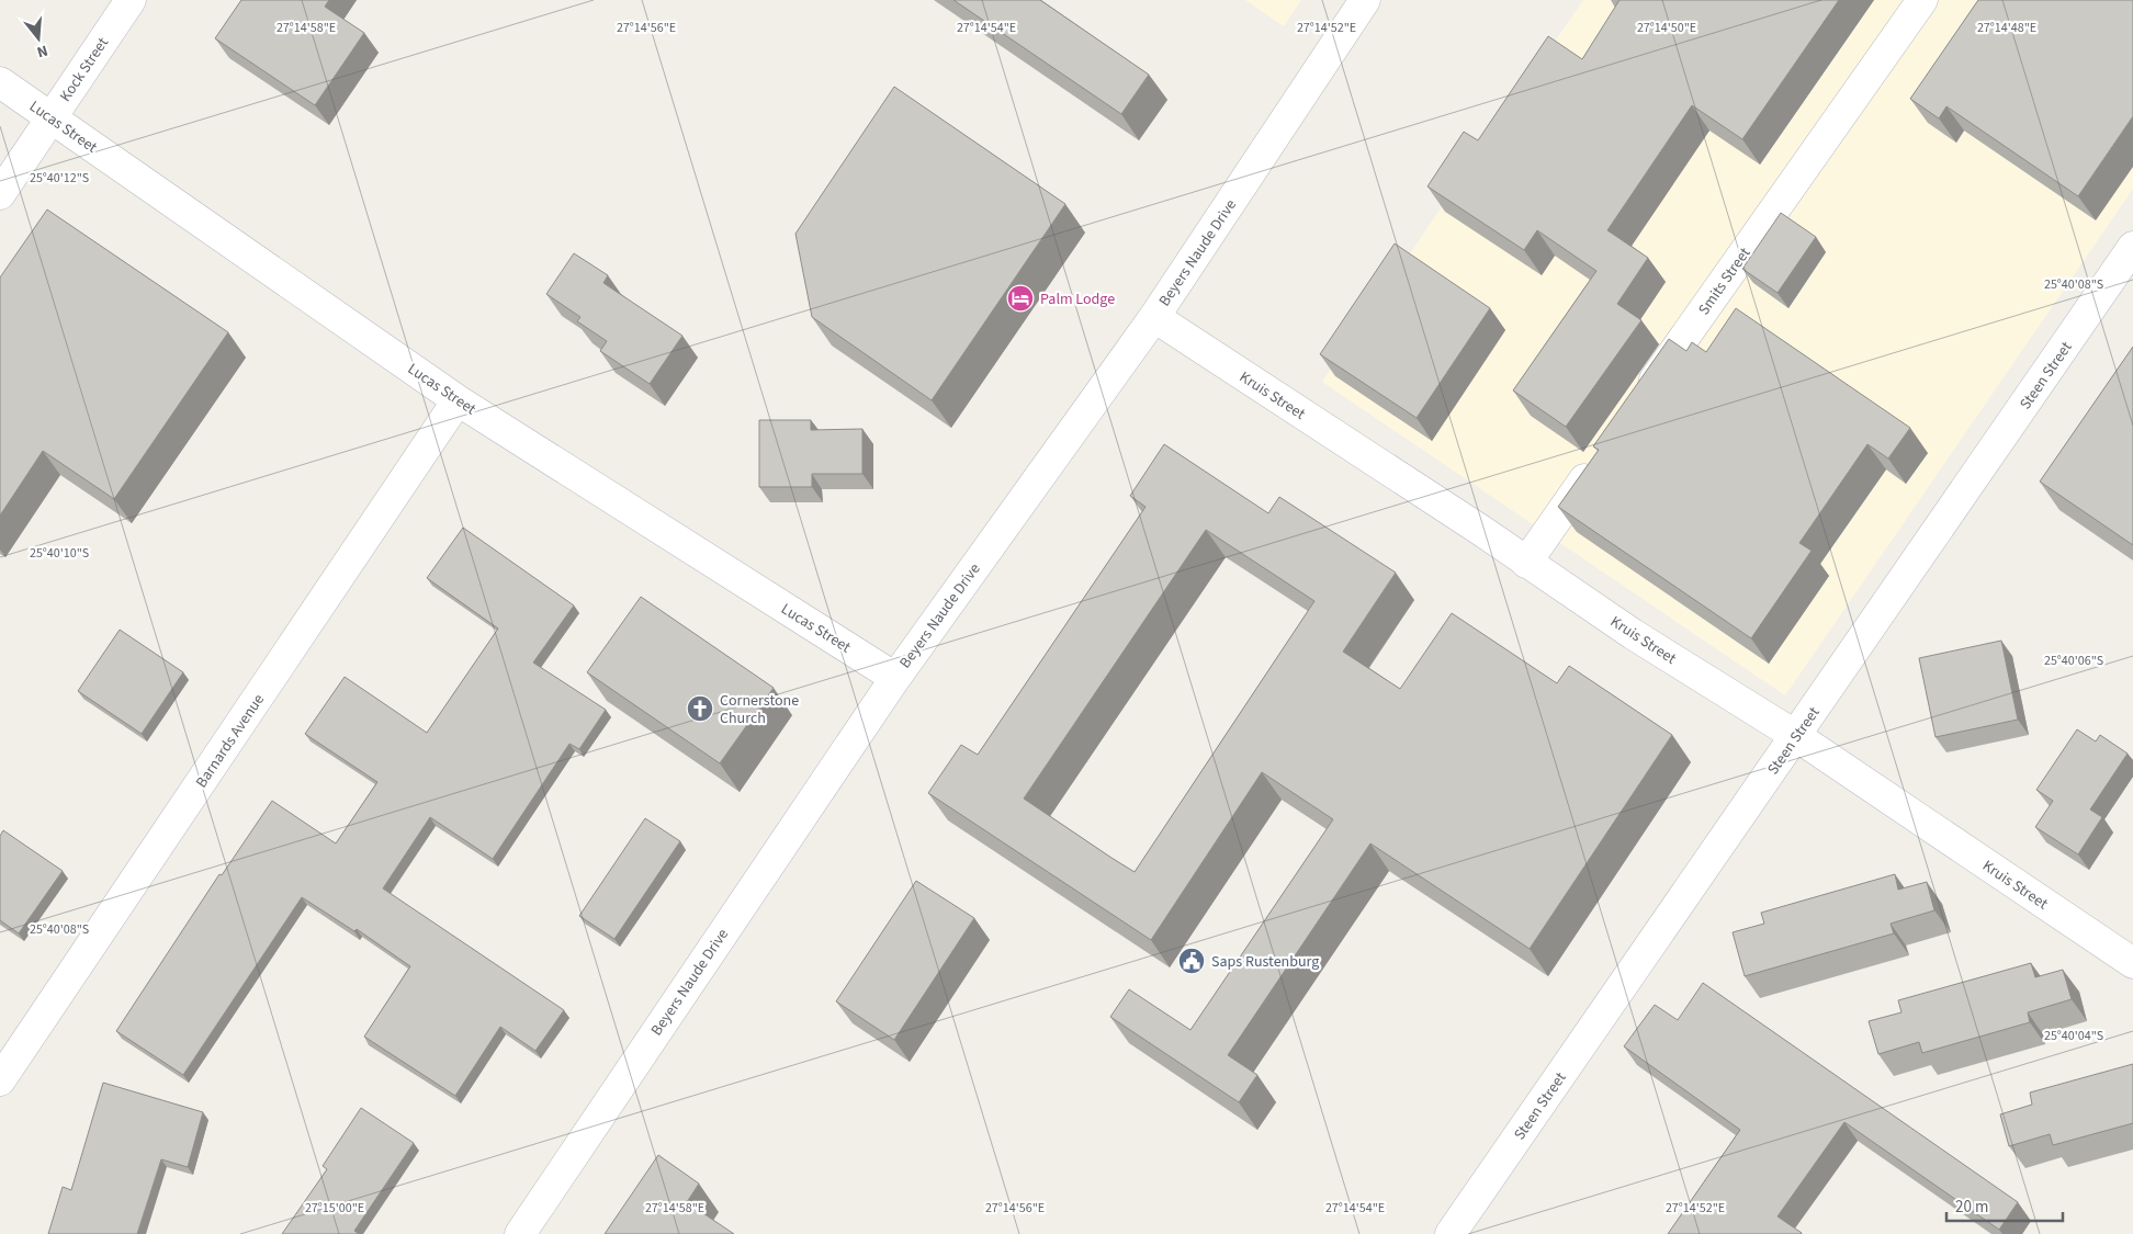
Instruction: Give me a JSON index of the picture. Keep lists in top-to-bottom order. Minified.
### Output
{"streets":{"street":["Kock Street","Lucas Street","Beyers Naude Drive","Smits Street","Steen Street","Kruis Street","Barnards Avenue"]},"crossings":[["Kock Street","Lucas Street"],["Lucas Street","Beyers Naude Drive"],["Lucas Street","Barnards Avenue"],["Beyers Naude Drive","Kruis Street"],["Steen Street","Kruis Street"]],"places":{"hotel":["Palm Lodge"],"church":["Cornerstone Church"],"public building":["Saps Rustenburg"]},"scale_bar":"20 m","north":"bottom","coordinates":["27°14'58\"E","27°14'56\"E","27°14'54\"E","27°14'52\"E","27°14'50\"E","27°14'48\"E","25°40'12\"S","25°40'08\"S","25°40'10\"S","25°40'06\"S","25°40'04\"S","27°15'00\"E"]}
